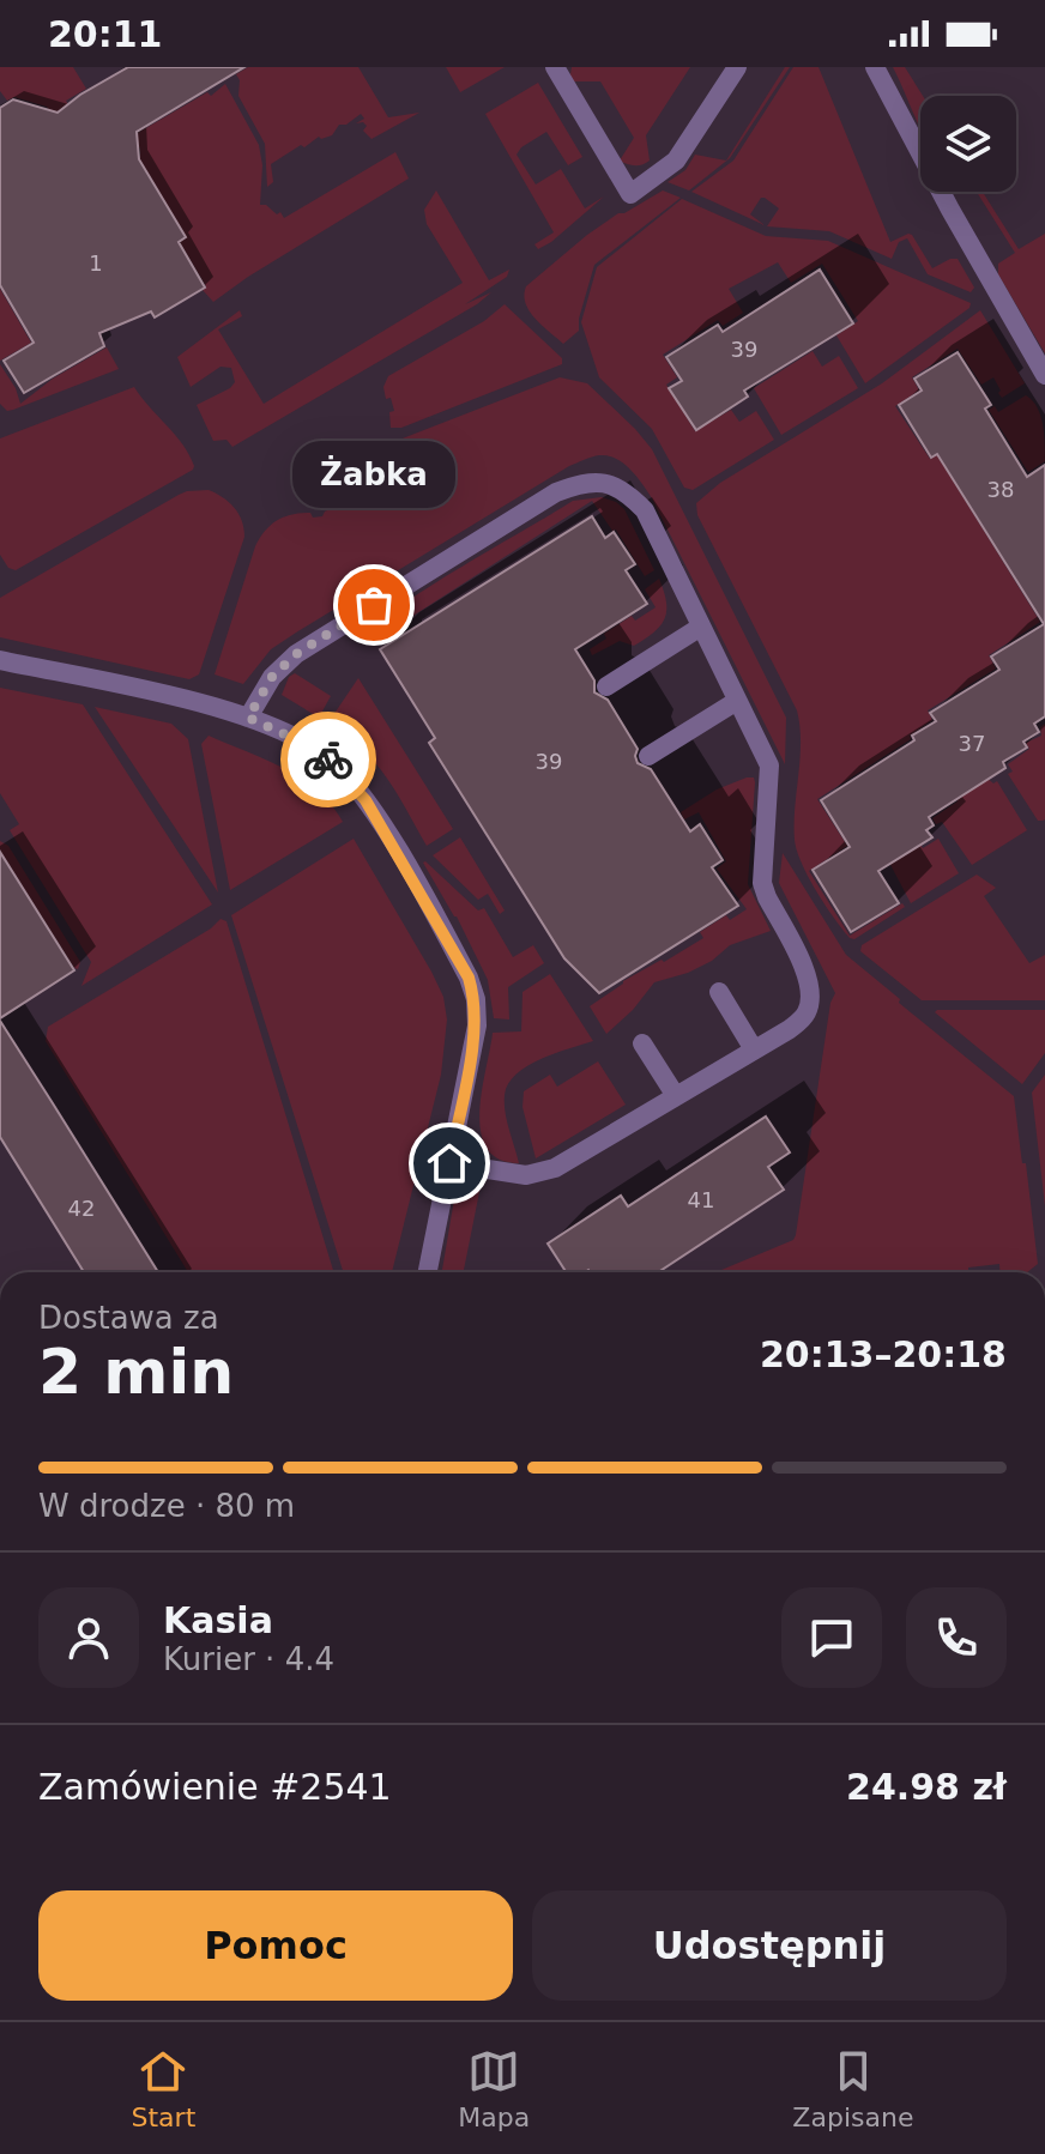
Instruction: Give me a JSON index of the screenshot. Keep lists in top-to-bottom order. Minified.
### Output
{"places":["Żabka"],"house_numbers":["1","39","38","37","39","41","42"],"page":{"status":"20:11","bubble":"Żabka","heading":["2 min","Dostawa za","20:13–20:18"],"panel":["Kasia","Kurier · 4.4","Zamówienie #2541","24.98 zł"],"bar":"W drodze · 80 m","buttons":["Pomoc","Udostępnij"],"tabs":["Start","Mapa","Zapisane"]}}
